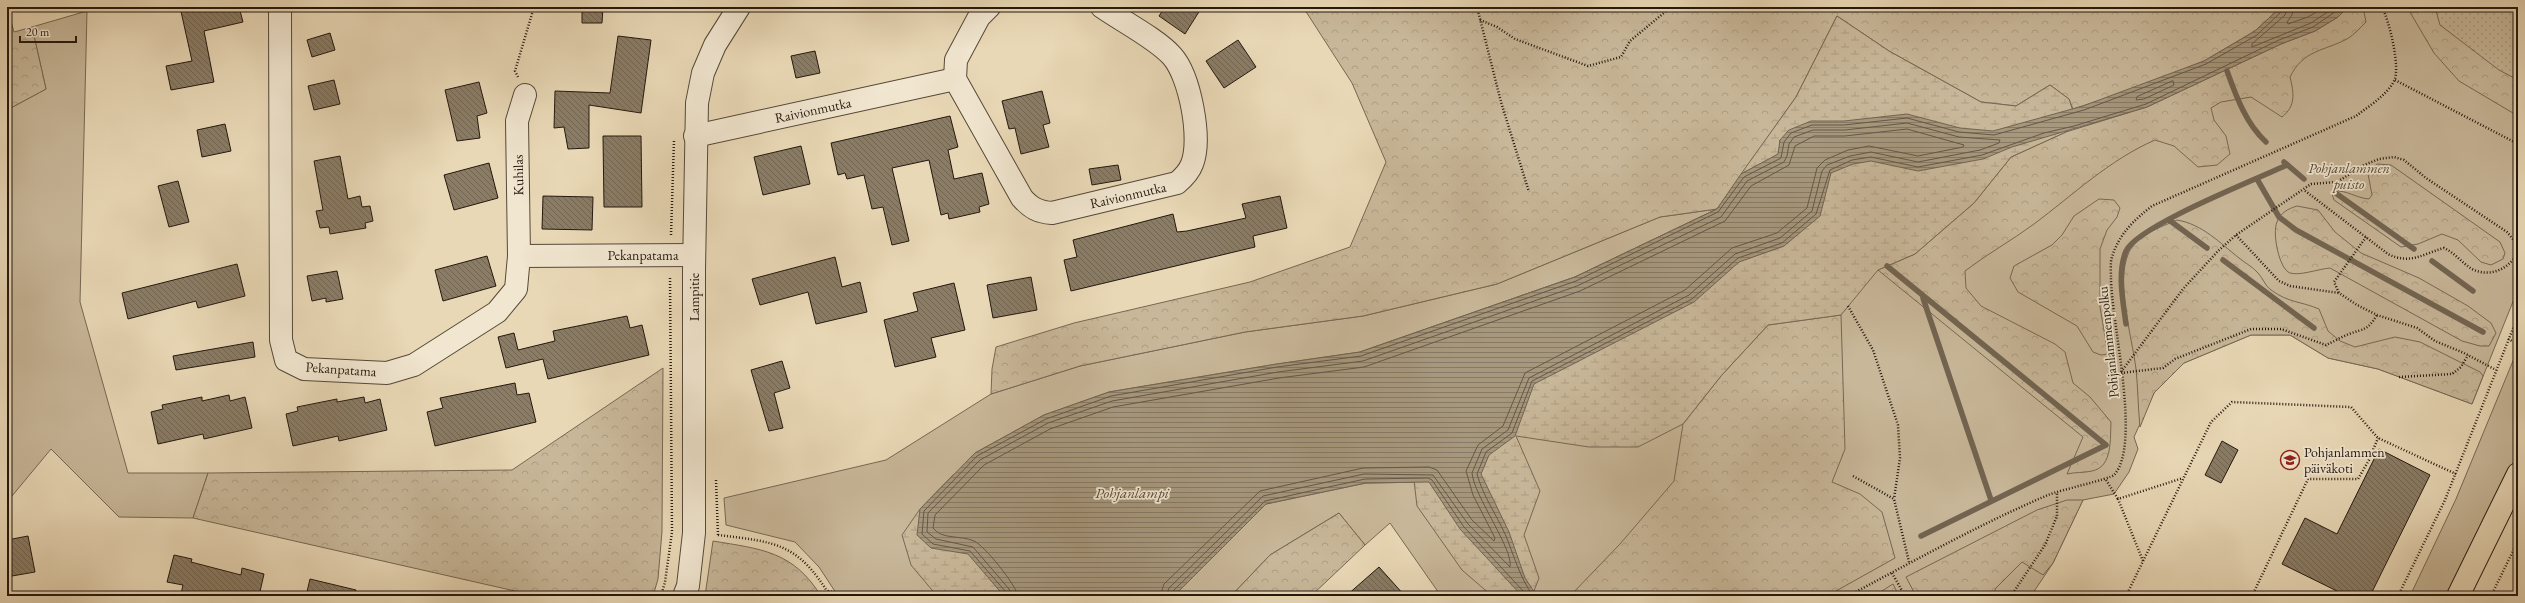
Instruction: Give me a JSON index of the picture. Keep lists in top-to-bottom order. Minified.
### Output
{"streets":{"street":["Raivionmutka","Kuhilas","Pekanpatama","Lampitie"],"path":["Pohjanlammenpolku"]},"crossings":[["Raivionmutka","Lampitie"],["Kuhilas","Pekanpatama"],["Pekanpatama","Lampitie"]],"water":["Pohjanlampi"],"parks":["Pohjanlammen puisto"],"places":{"school or university":["Pohjanlammen päiväkoti"]},"scale_bar":"20 m"}
